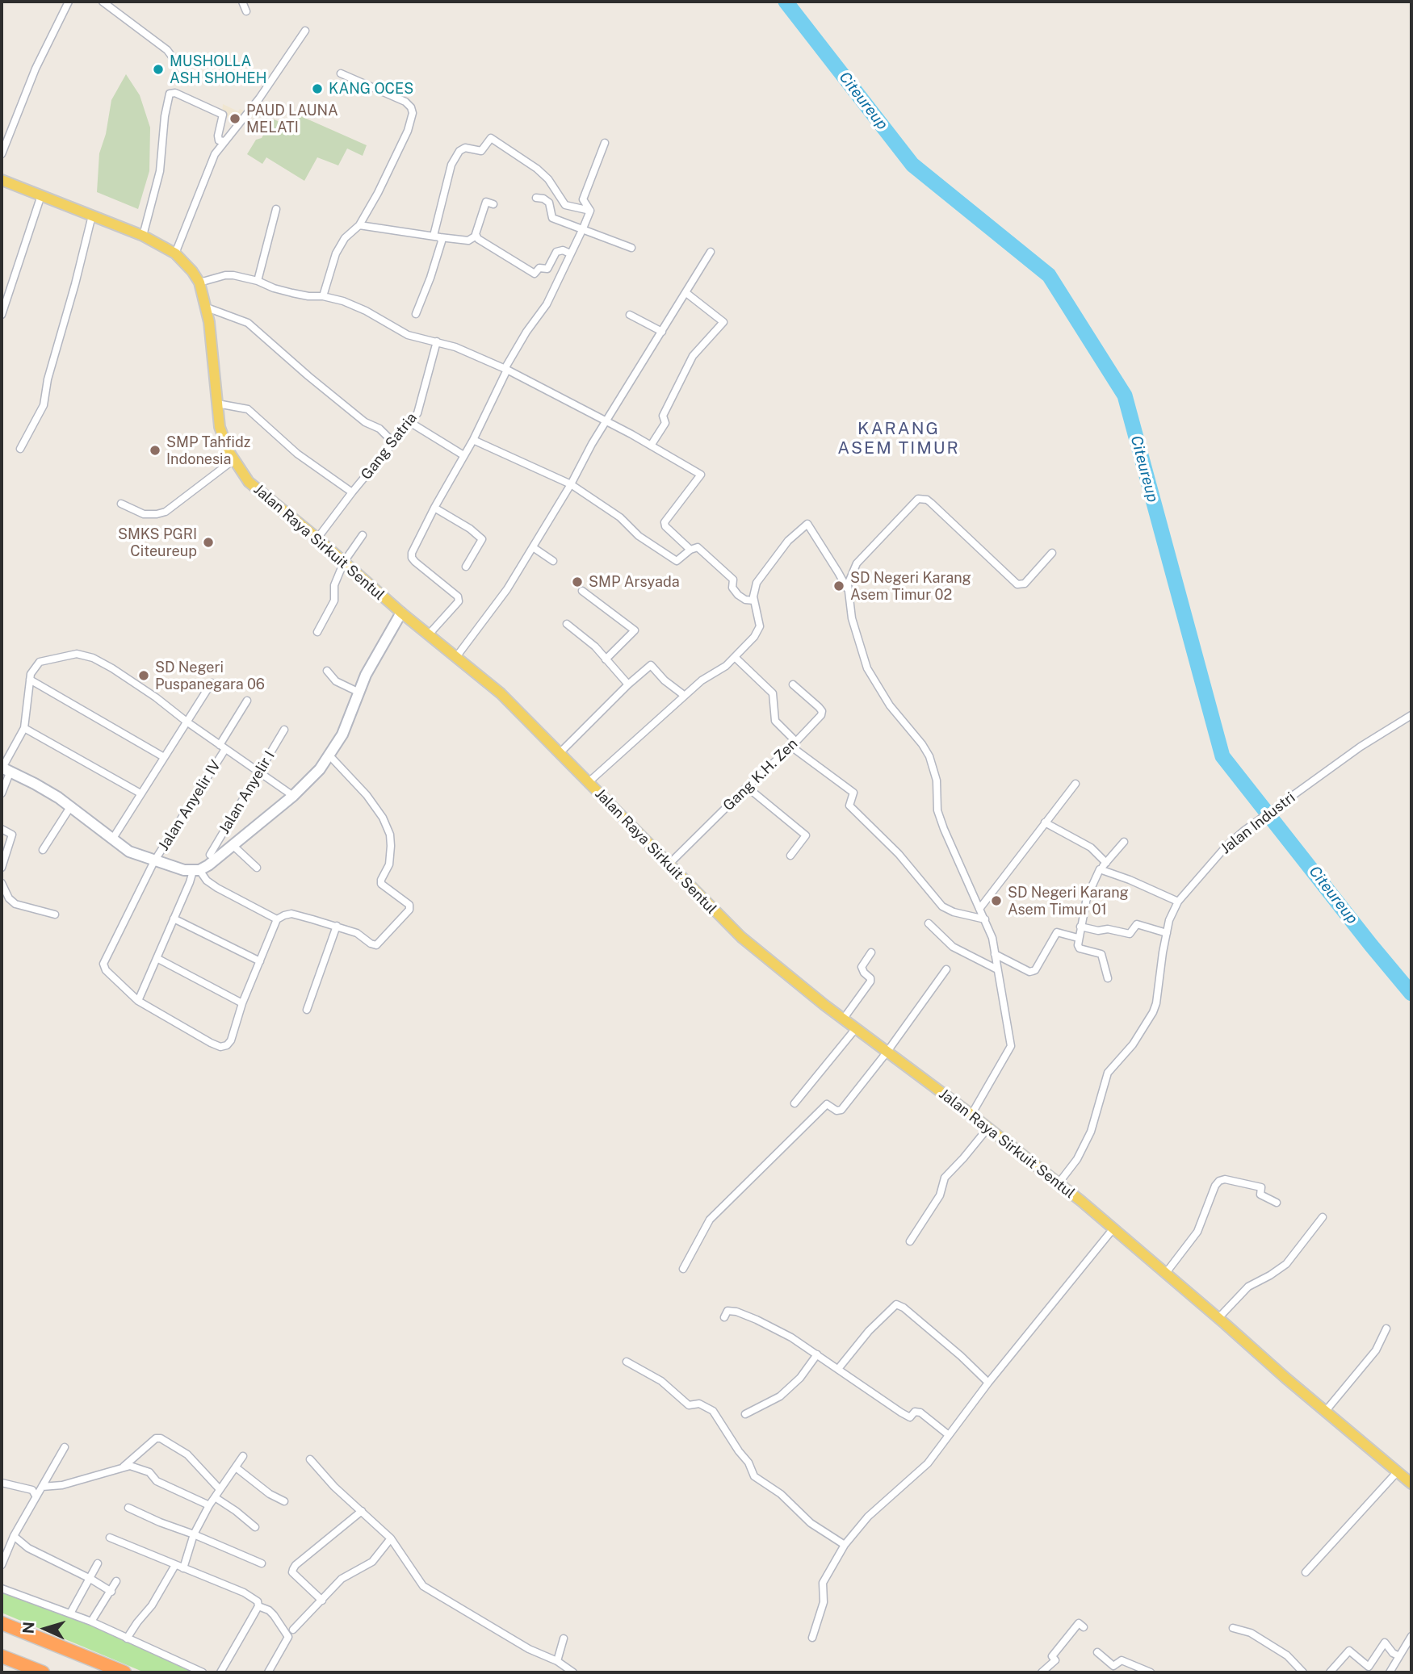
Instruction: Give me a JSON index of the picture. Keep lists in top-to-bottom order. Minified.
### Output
{"streets":{"main road":["Jalan Raya Sirkuit Sentul"],"street":["Gang Satria","Gang K.H. Zen","Jalan Anyelir I","Jalan Anyelir IV","Jalan Industri"]},"crossings":[["Gang Satria","Jalan Raya Sirkuit Sentul"],["Jalan Raya Sirkuit Sentul","Gang K.H. Zen"],["Jalan Raya Sirkuit Sentul","Jalan Industri"]],"districts":["KARANG ASEM TIMUR"],"water":["Citeureup"],"places":["MUSHOLLA ASH SHOHEH","KANG OCES","PAUD LAUNA MELATI","SMP Tahfidz Indonesia","SMKS PGRI Citeureup","SMP Arsyada","SD Negeri Karang Asem Timur 02","SD Negeri Puspanegara 06","SD Negeri Karang Asem Timur 01"],"north":"left"}
